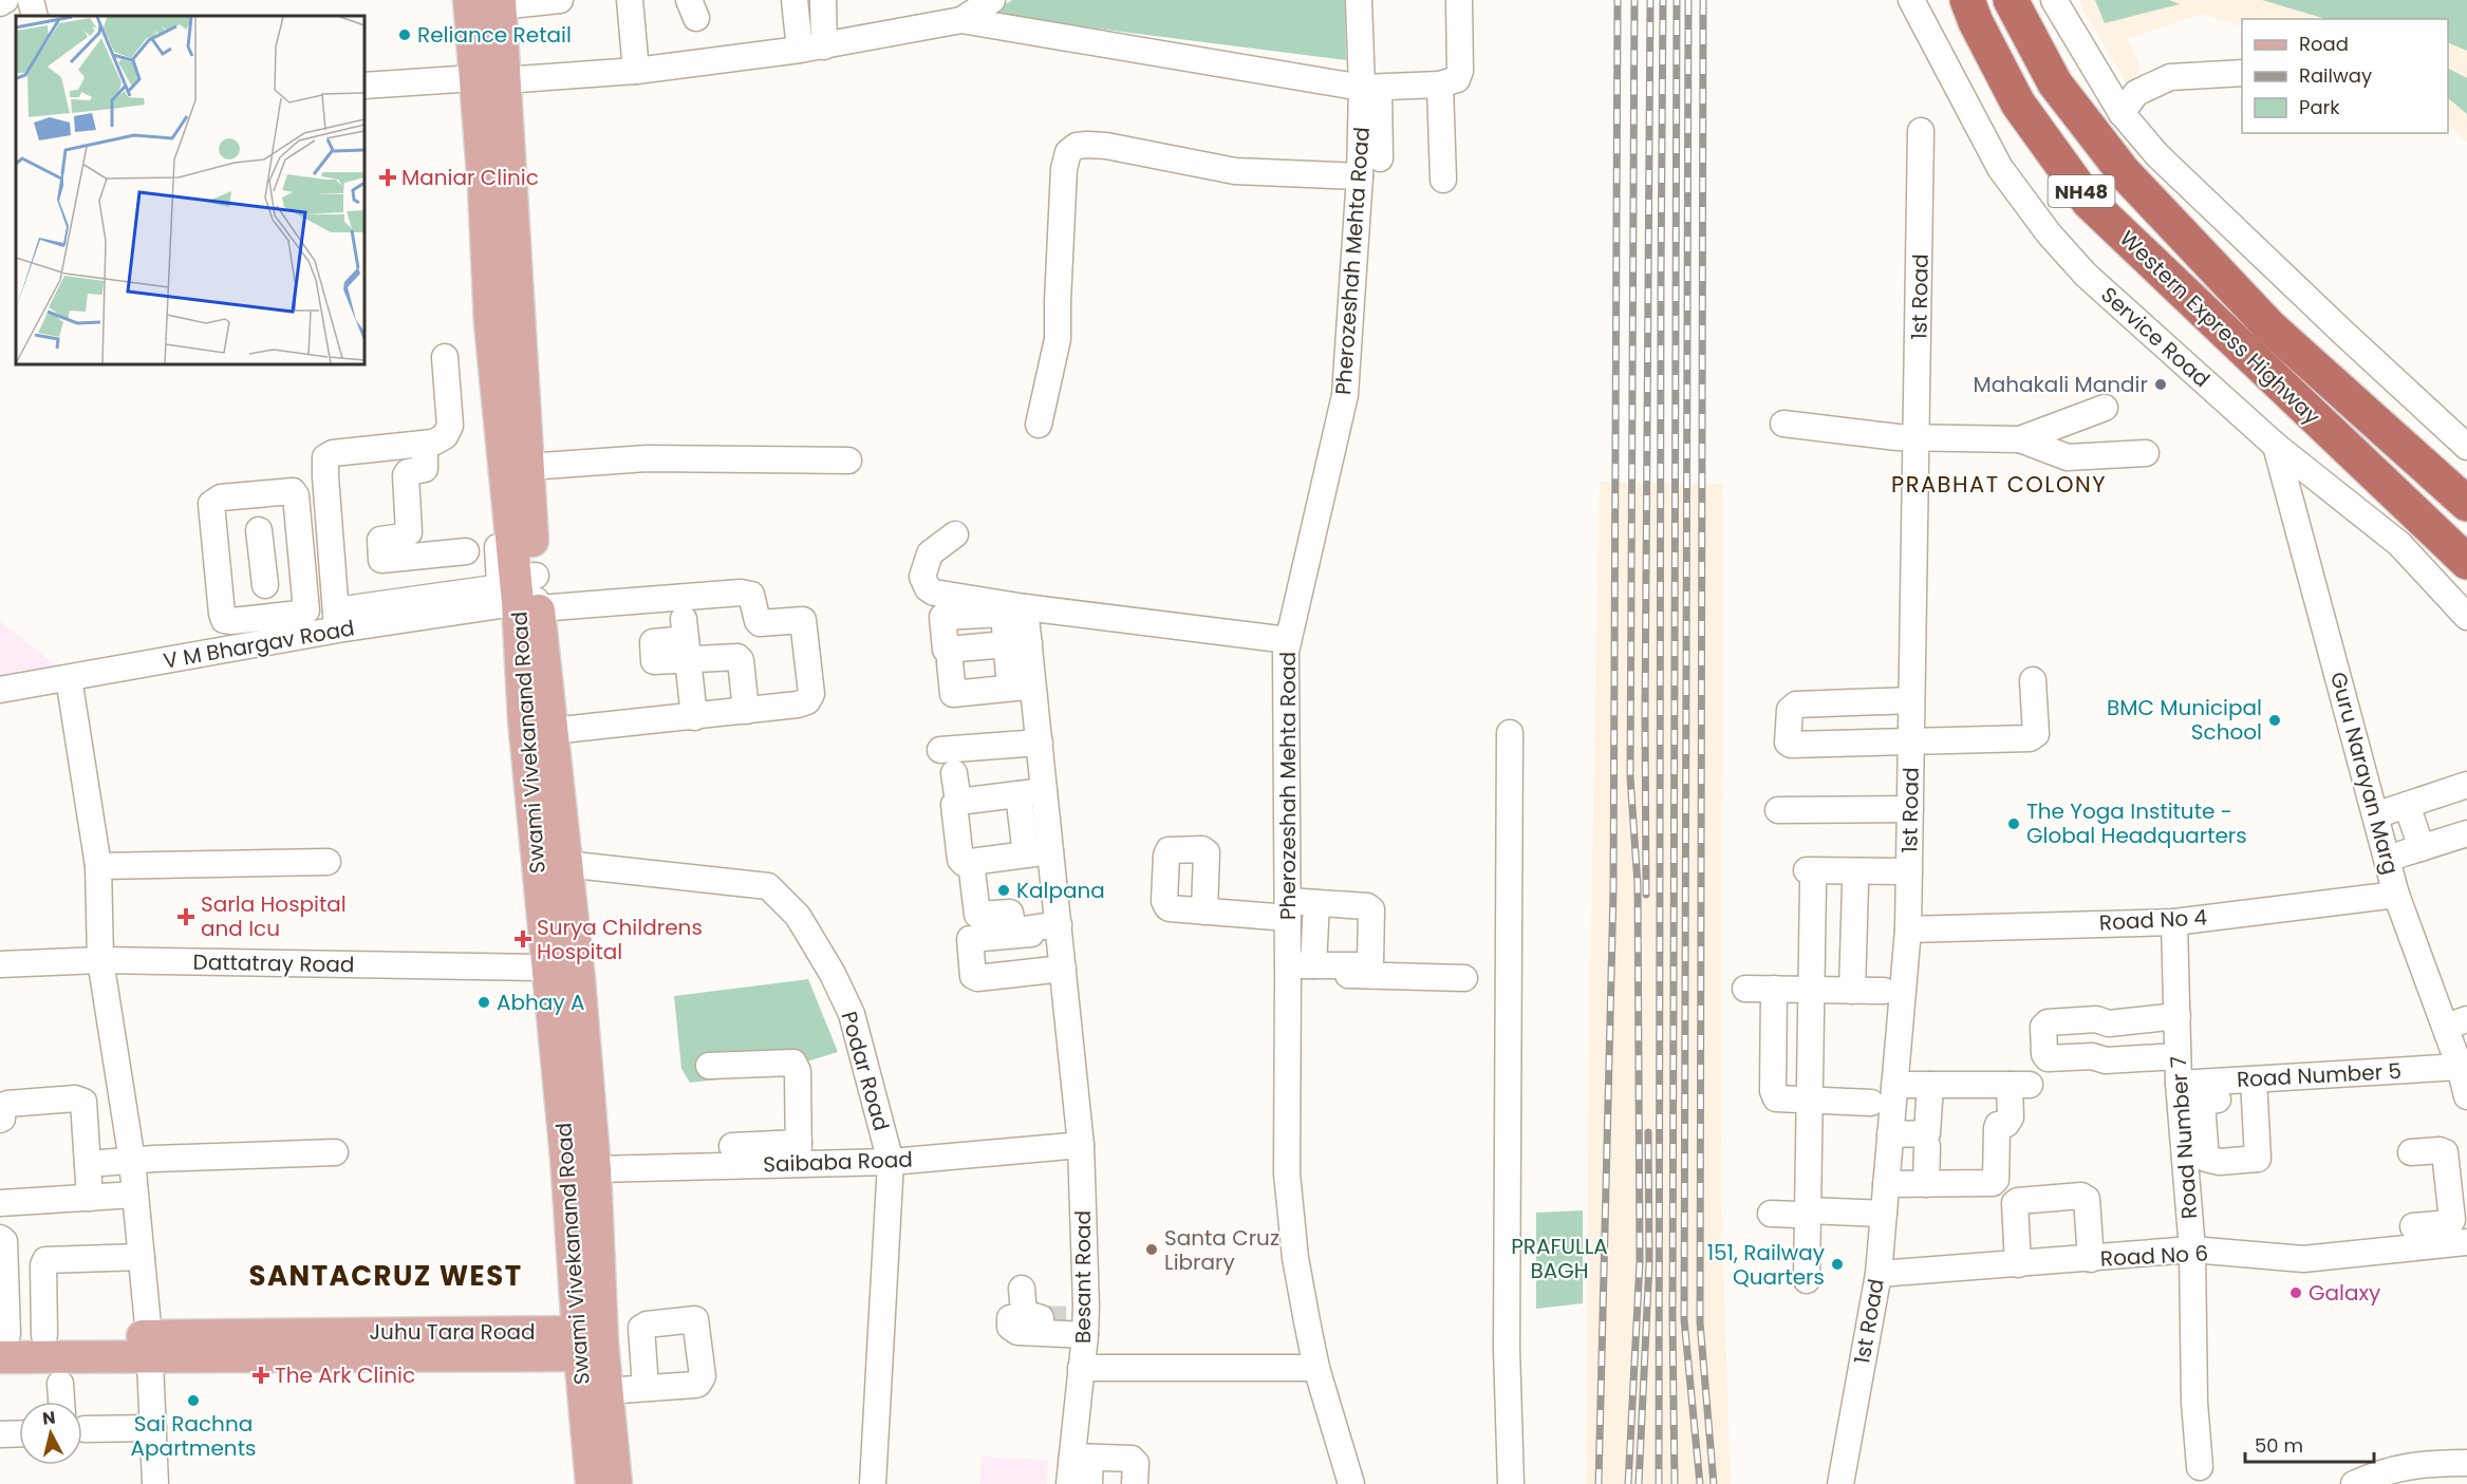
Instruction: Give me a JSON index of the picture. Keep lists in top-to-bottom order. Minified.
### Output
{"streets":{"highway":["NH48","Western Express Highway"],"main road":["Swami Vivekanand Road","Juhu Tara Road"],"street":["Pherozeshah Mehta Road","1st Road","Service Road","V M Bhargav Road","Guru Narayan Marg","Road No 4","Dattatray Road","Podar Road","Road Number 5","Road Number 7","Saibaba Road","Road No 6","Besant Road"]},"crossings":[["1st Road","Road No 4"],["1st Road","Road No 6"],["Service Road","Guru Narayan Marg"],["V M Bhargav Road","Swami Vivekanand Road"],["Swami Vivekanand Road","Dattatray Road"],["Swami Vivekanand Road","Podar Road"],["Swami Vivekanand Road","Saibaba Road"],["Swami Vivekanand Road","Juhu Tara Road"],["Guru Narayan Marg","Road No 4"],["Guru Narayan Marg","Road Number 5"],["Road No 4","Road Number 7"],["Podar Road","Saibaba Road"],["Road Number 5","Road Number 7"],["Road Number 7","Road No 6"],["Saibaba Road","Besant Road"]],"districts":["PRABHAT COLONY","SANTACRUZ WEST"],"parks":["PRAFULLA BAGH"],"places":{"other":["Reliance Retail","Mahakali Mandir","BMC Municipal School","The Yoga Institute - Global Headquarters","Kalpana","Abhay A","Santa Cruz Library","151, Railway Quarters","Galaxy","Sai Rachna Apartments"],"health":["Maniar Clinic","Sarla Hospital and Icu","Surya Childrens Hospital","The Ark Clinic"]},"legend":["Road","Railway","Park"],"scale_bar":"50 m","north":"top"}
